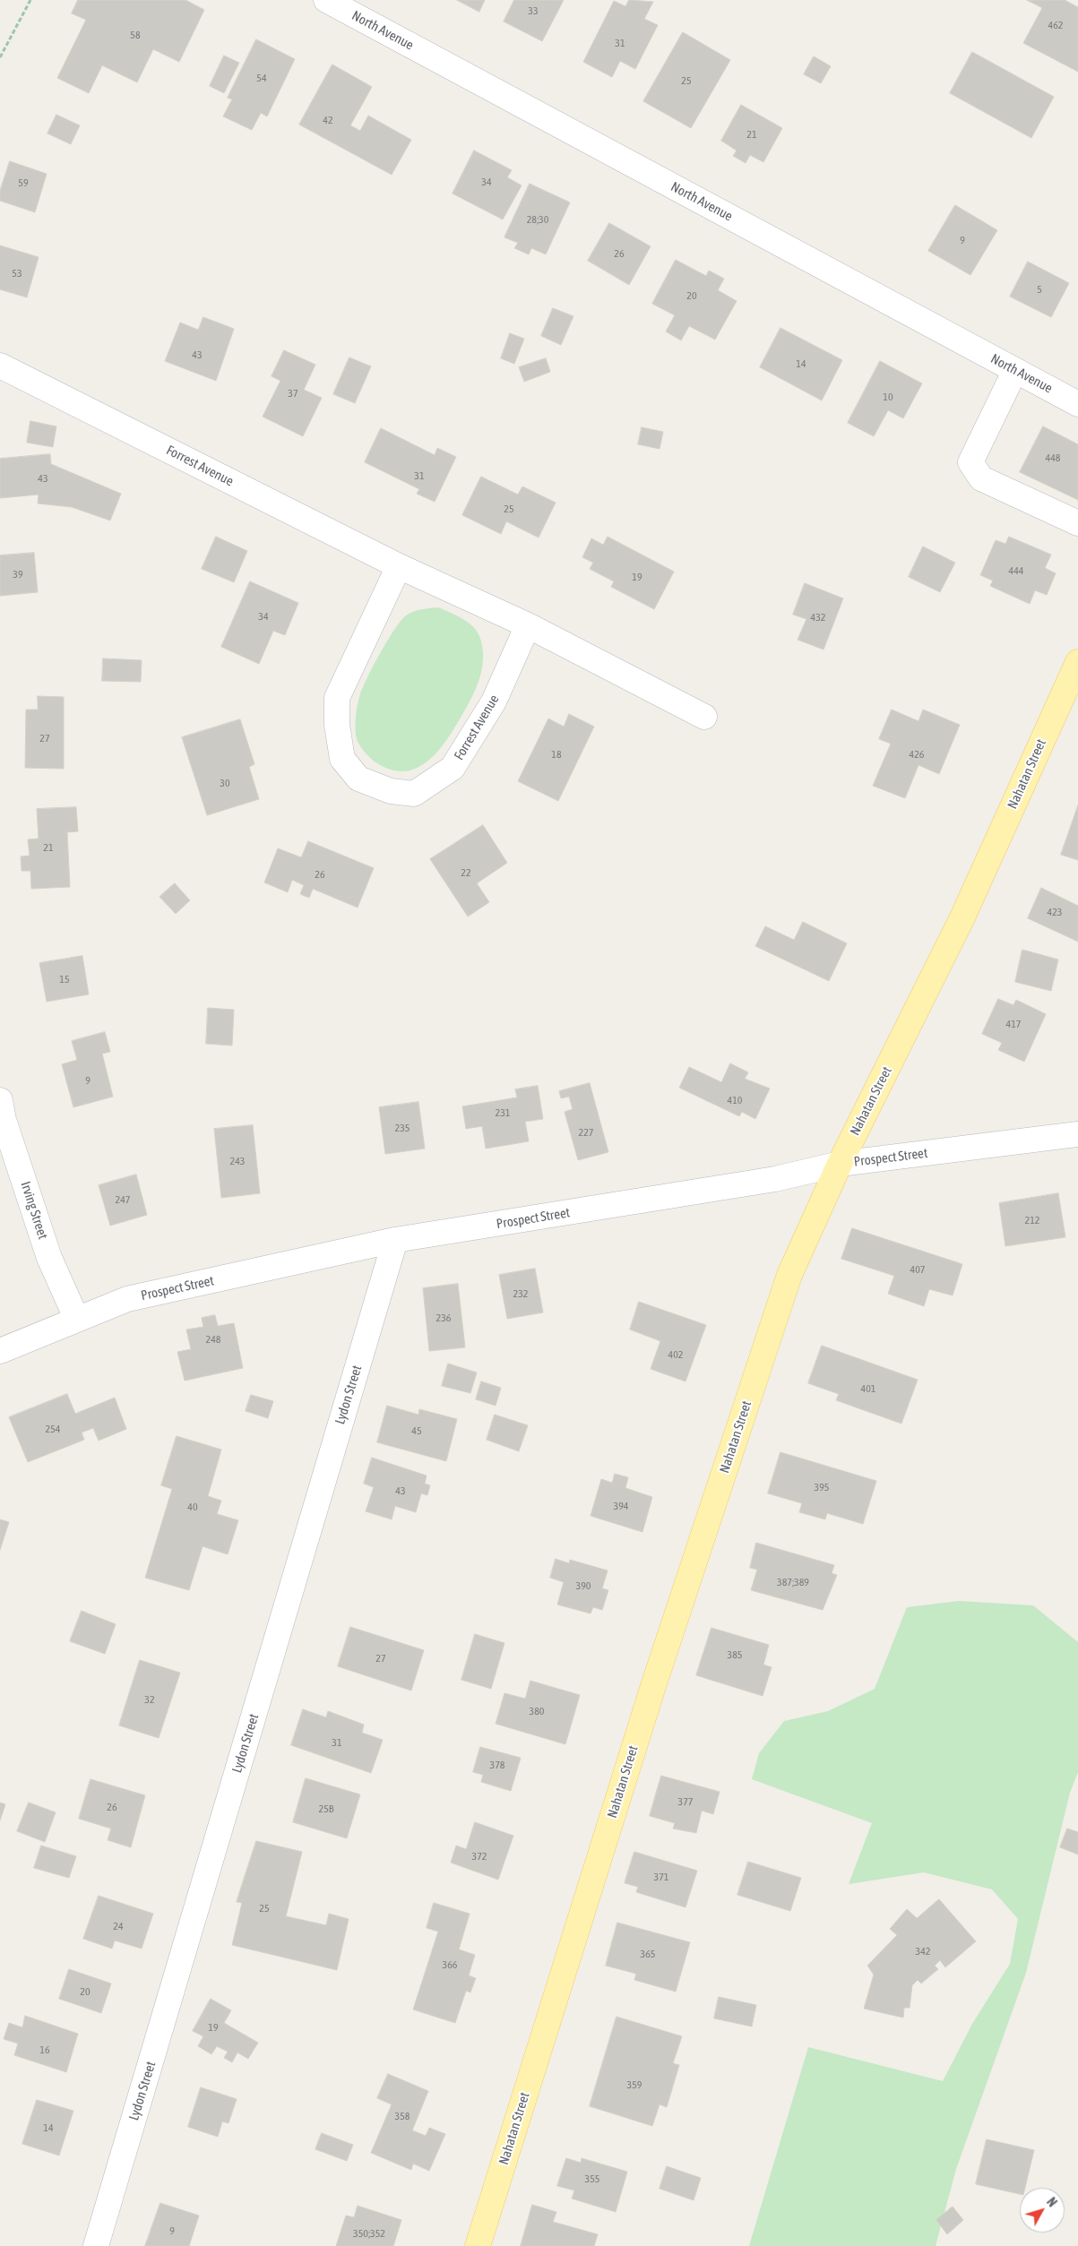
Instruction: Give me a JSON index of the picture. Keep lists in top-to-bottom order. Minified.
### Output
{"streets":{"main road":["Nahatan Street"],"street":["North Avenue","Forrest Avenue","Prospect Street","Irving Street","Lydon Street"]},"crossings":[["Nahatan Street","Prospect Street"],["Prospect Street","Irving Street"],["Prospect Street","Lydon Street"]],"house_numbers":["33","462","58","31","54","25","42","21","34","59","28;30","9","26","53","5","20","43","14","37","10","448","31","43","25","444","39","19","34","432","27","18","426","30","21","22","26","423","15","417","9","410","231","235","227","243","247","212","407","232","236","248","402","401","254","45","395","43","394","40","387;389","390","385","27","32","380","31","378","377","26","25B","372","371","25","24","342","365","366","20","19","16","359","358","14","355","9","350;352"],"north":"top right"}
